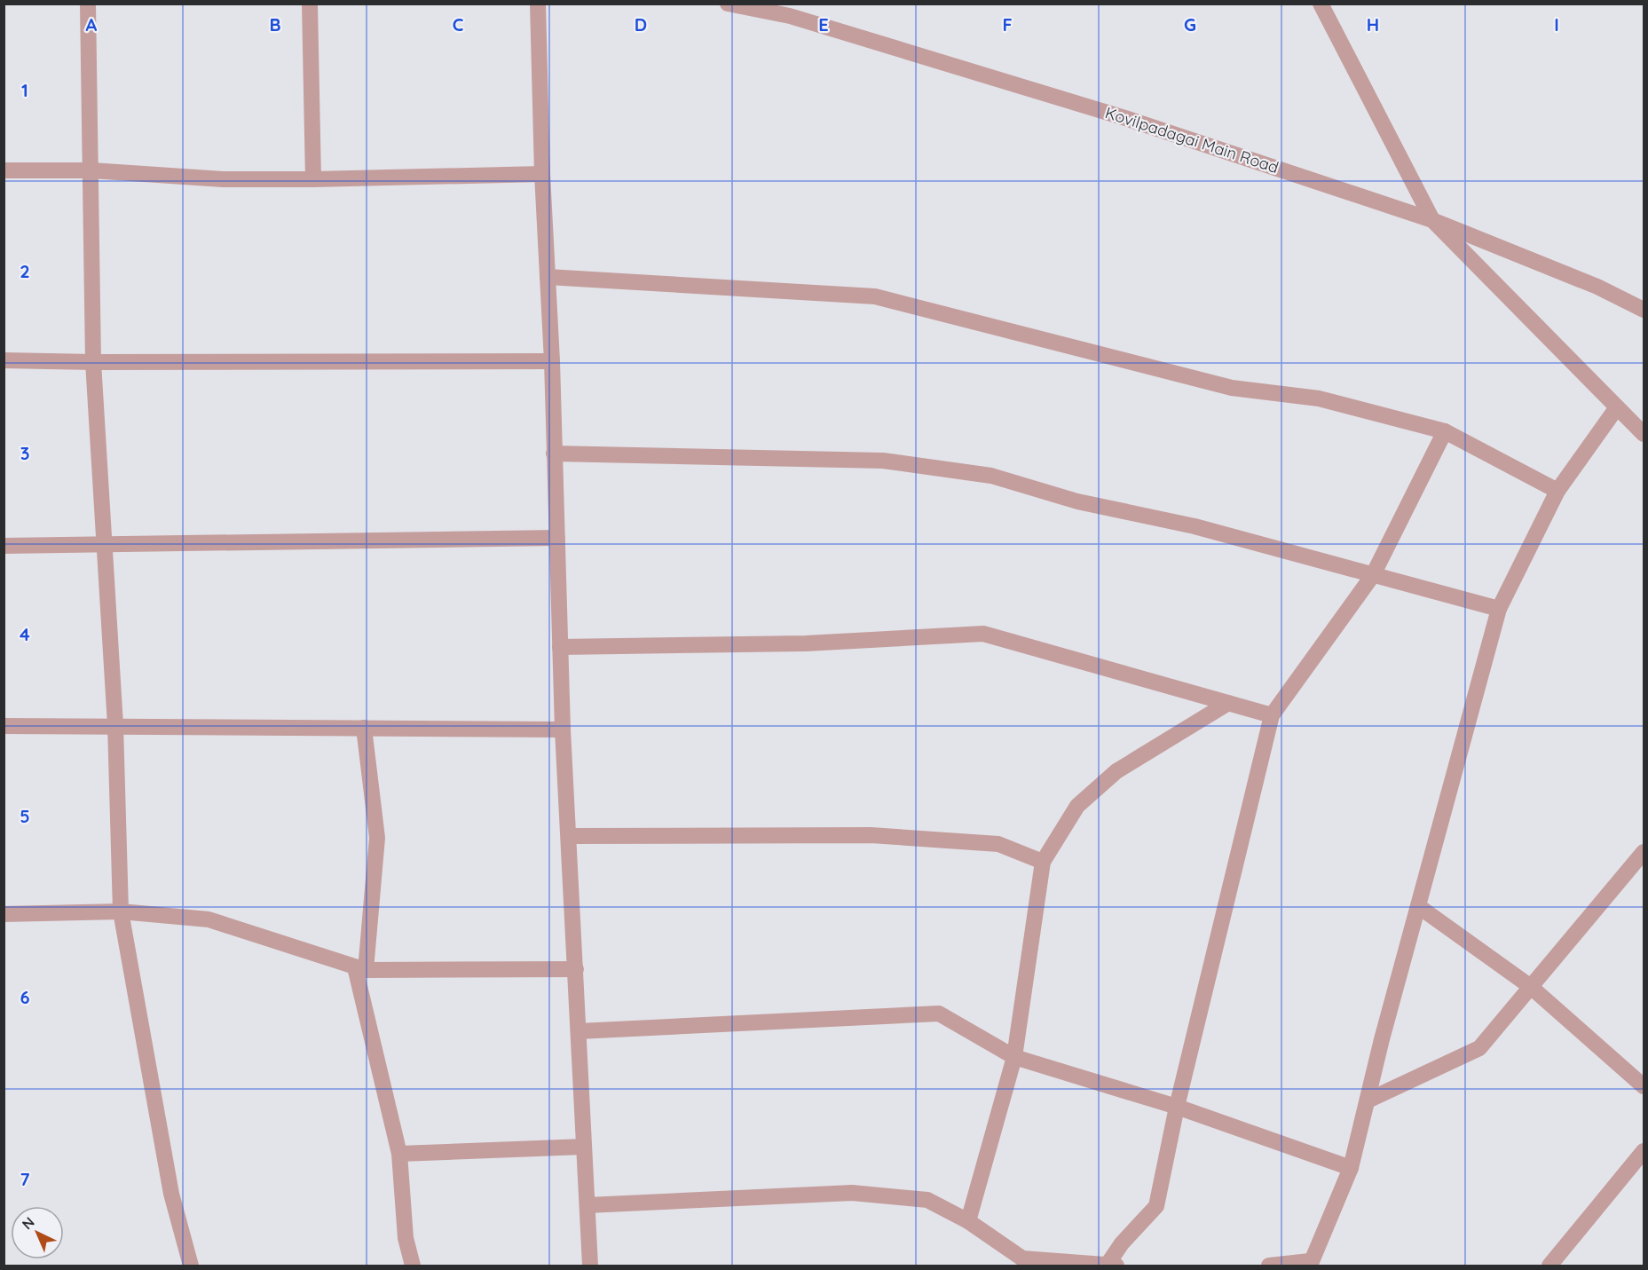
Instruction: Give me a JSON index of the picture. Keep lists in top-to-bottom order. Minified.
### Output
{"streets":{"street":["Kovilpadagai Main Road"]},"north":"top left","grid":{"columns":["A","B","C","D","E","F","G","H","I"],"rows":["1","2","3","4","5","6","7"]}}
